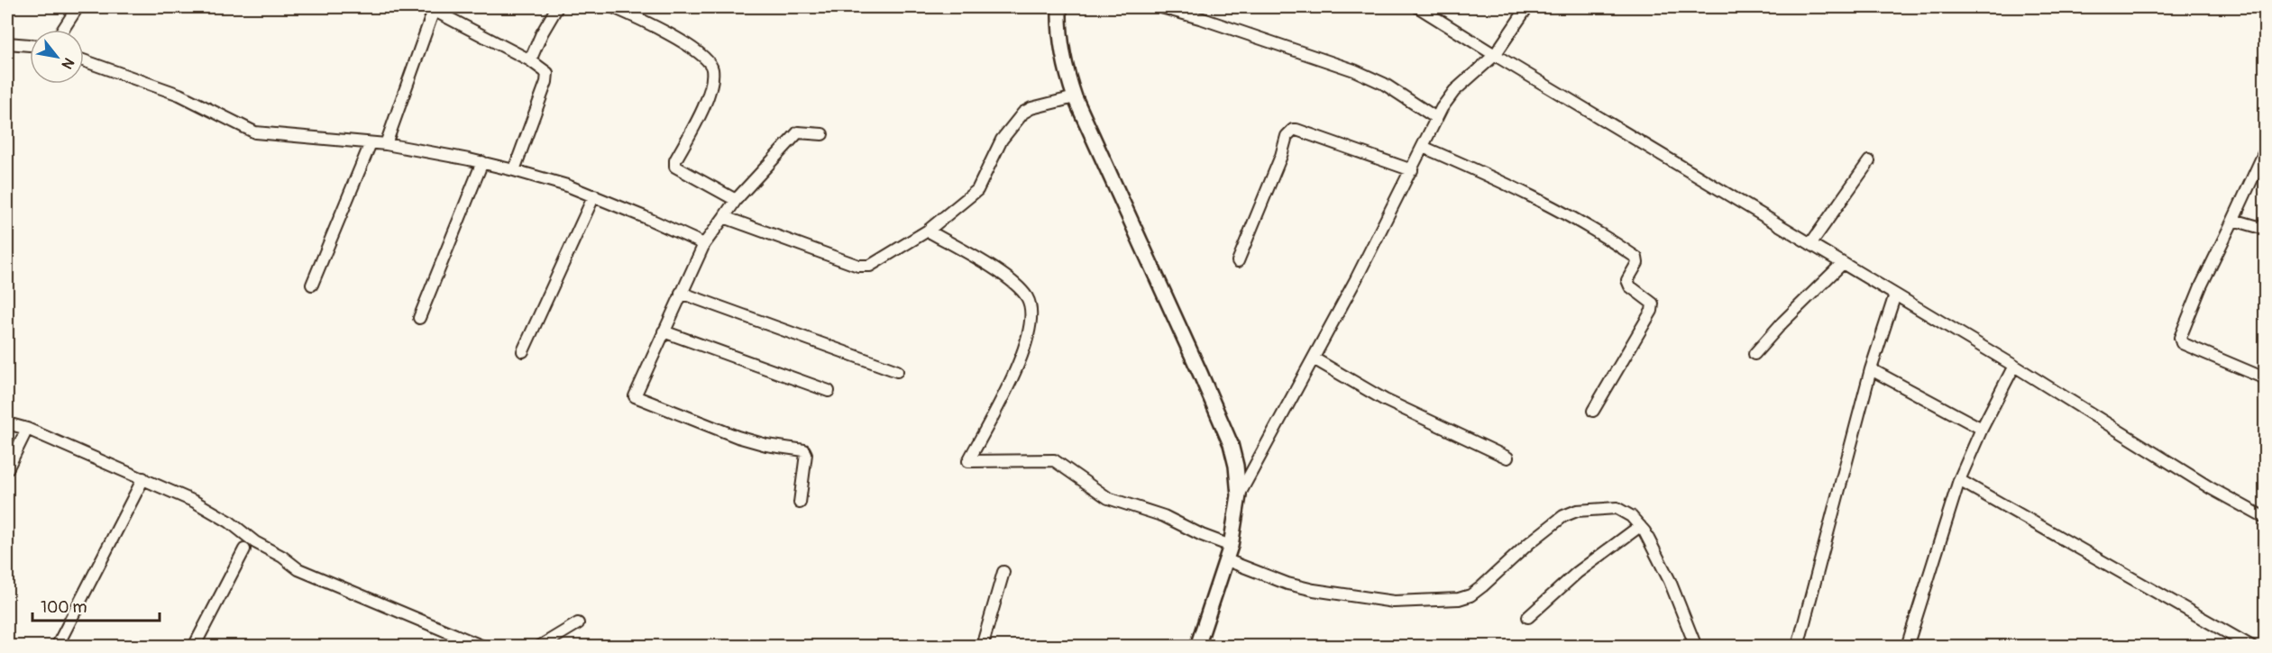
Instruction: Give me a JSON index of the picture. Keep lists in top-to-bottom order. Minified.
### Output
{"scale_bar":"100 m","north":"bottom right"}
